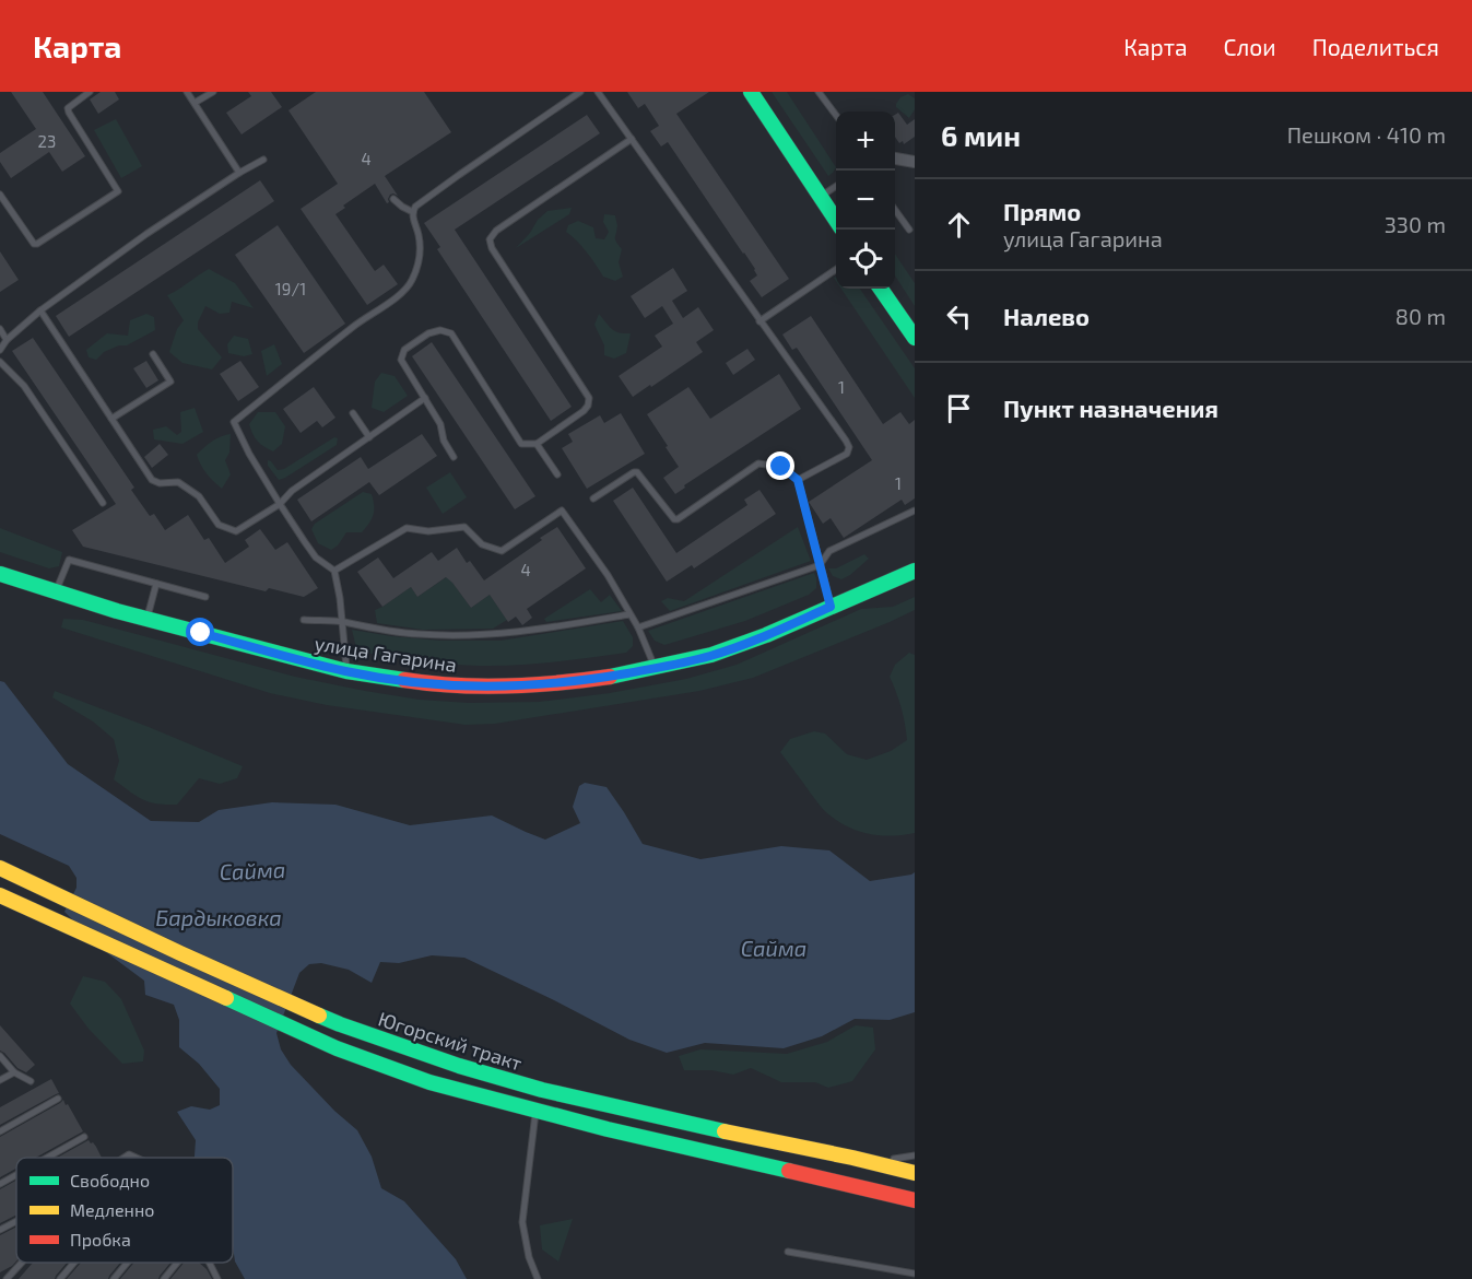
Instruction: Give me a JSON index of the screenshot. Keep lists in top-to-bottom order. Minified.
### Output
{"streets":{"main road":["улица Гагарина","Югорский тракт"]},"water":["Сайма","Бардыковка"],"house_numbers":["23","4","19/1","1","1","4"],"legend":["Свободно","Медленно","Пробка"],"page":{"header":"Карта","nav":["Карта","Слои","Поделиться"],"heading":["6 мин","Пешком · 410 m"],"map_buttons":["+","−"],"list":[["Прямо","улица Гагарина","330 m"],["Налево","80 m"],"Пункт назначения"]}}
